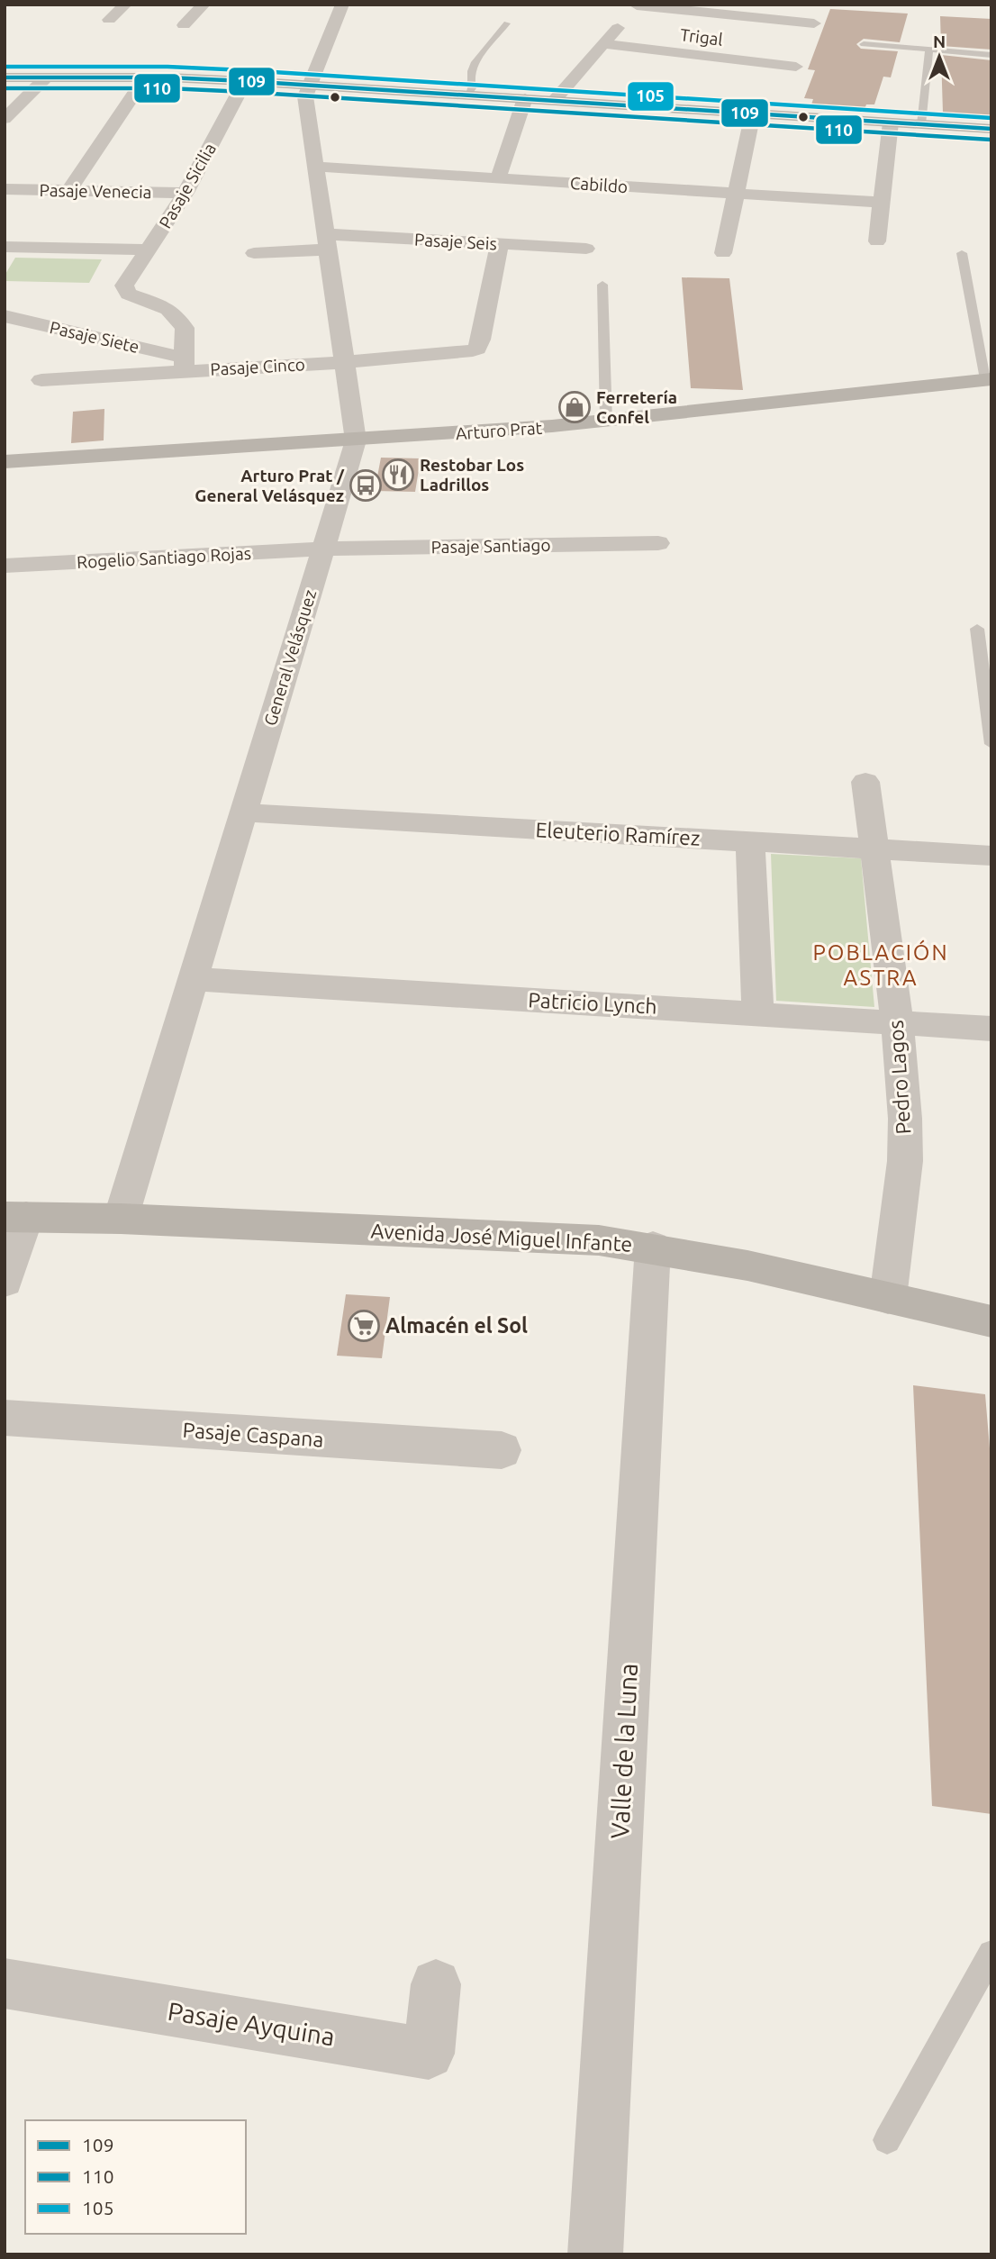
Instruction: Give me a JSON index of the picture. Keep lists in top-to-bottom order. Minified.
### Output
{"streets":{"street":["Trigal","Cabildo","Pasaje Sicilia","Pasaje Venecia","Pasaje Seis","Pasaje Siete","Pasaje Cinco","Arturo Prat","Pasaje Santiago","Rogelio Santiago Rojas","General Velásquez","Eleuterio Ramírez","Patricio Lynch","Pedro Lagos","Avenida José Miguel Infante","Pasaje Caspana","Valle de la Luna","Pasaje Ayquina"]},"crossings":[["Cabildo","General Velásquez"],["Pasaje Sicilia","Pasaje Venecia"],["Pasaje Sicilia","Pasaje Siete"],["Pasaje Sicilia","Pasaje Cinco"],["Pasaje Seis","Pasaje Cinco"],["Pasaje Seis","General Velásquez"],["Pasaje Siete","Pasaje Cinco"],["Pasaje Cinco","General Velásquez"],["Arturo Prat","General Velásquez"],["Pasaje Santiago","Rogelio Santiago Rojas"],["Pasaje Santiago","General Velásquez"],["Rogelio Santiago Rojas","General Velásquez"],["General Velásquez","Eleuterio Ramírez"],["General Velásquez","Patricio Lynch"],["General Velásquez","Avenida José Miguel Infante"],["Eleuterio Ramírez","Pedro Lagos"],["Patricio Lynch","Pedro Lagos"],["Pedro Lagos","Avenida José Miguel Infante"],["Avenida José Miguel Infante","Valle de la Luna"]],"districts":["POBLACIÓN ASTRA"],"places":{"shop":["Ferretería Confel"],"restaurant":["Restobar Los Ladrillos"],"bus stop":["Arturo Prat / General Velásquez"],"supermarket":["Almacén el Sol"]},"lines":["transit line 105","transit line 109","transit line 110"],"legend":["109","110","105"],"north":"top"}
